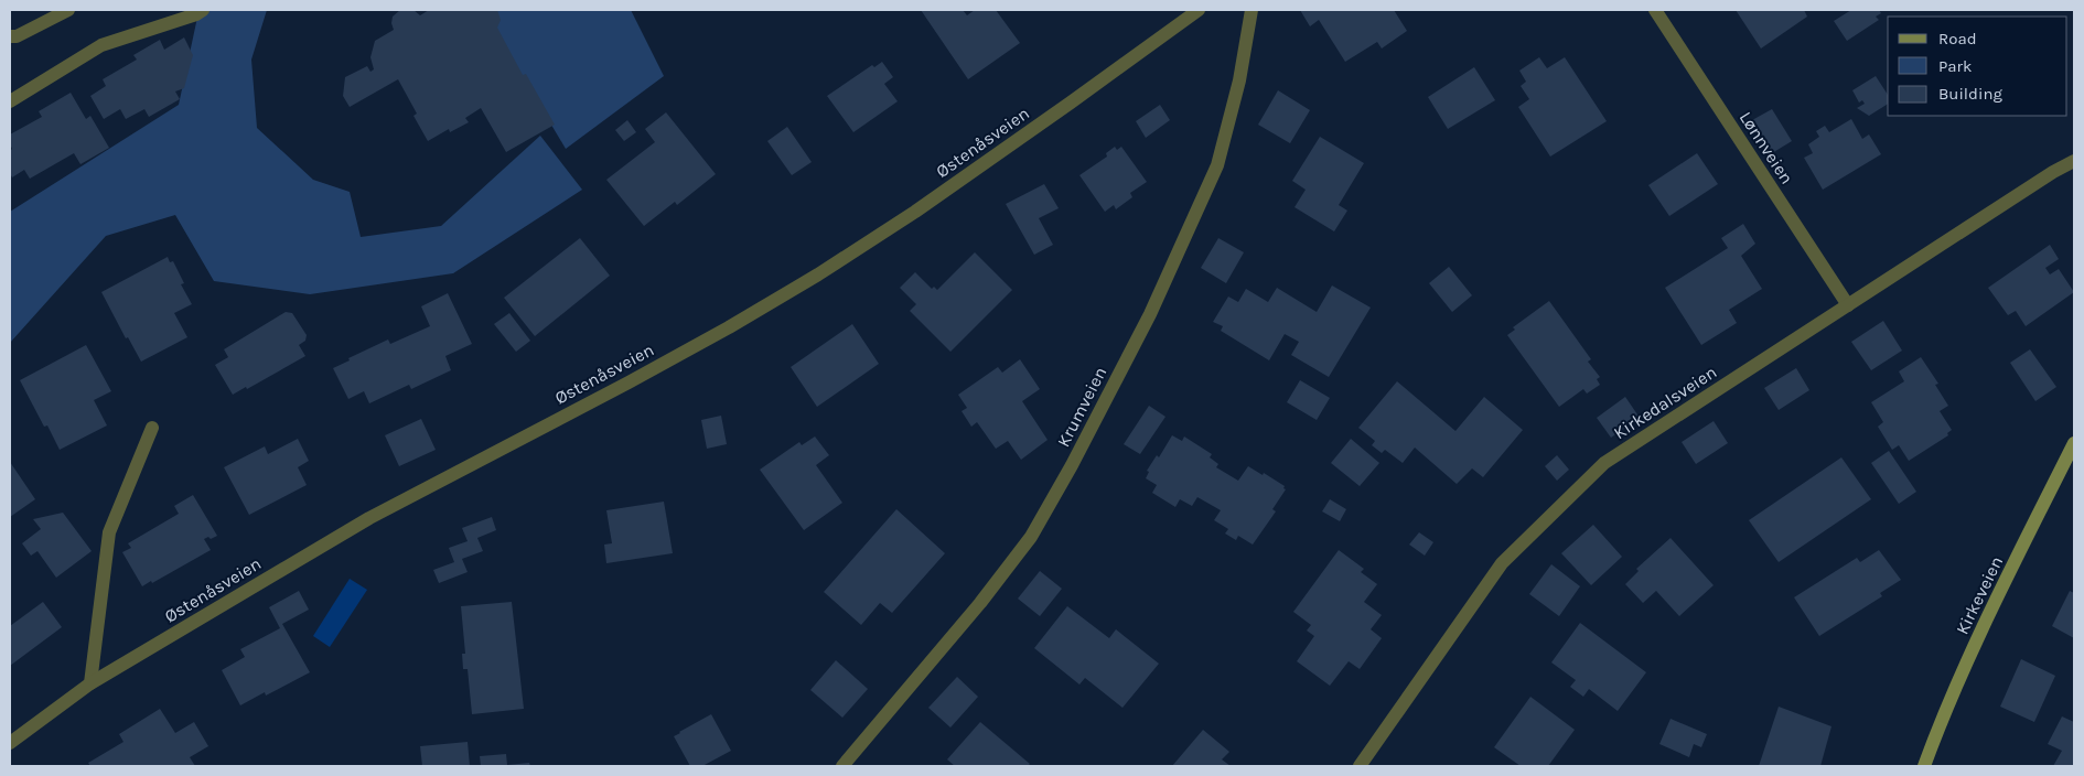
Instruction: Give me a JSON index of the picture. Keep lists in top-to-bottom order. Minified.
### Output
{"streets":{"main road":["Kirkeveien"],"street":["Østenåsveien","Lønnveien","Kirkedalsveien","Krumveien"]},"crossings":[["Lønnveien","Kirkedalsveien"]],"legend":["Road","Park","Building"]}
